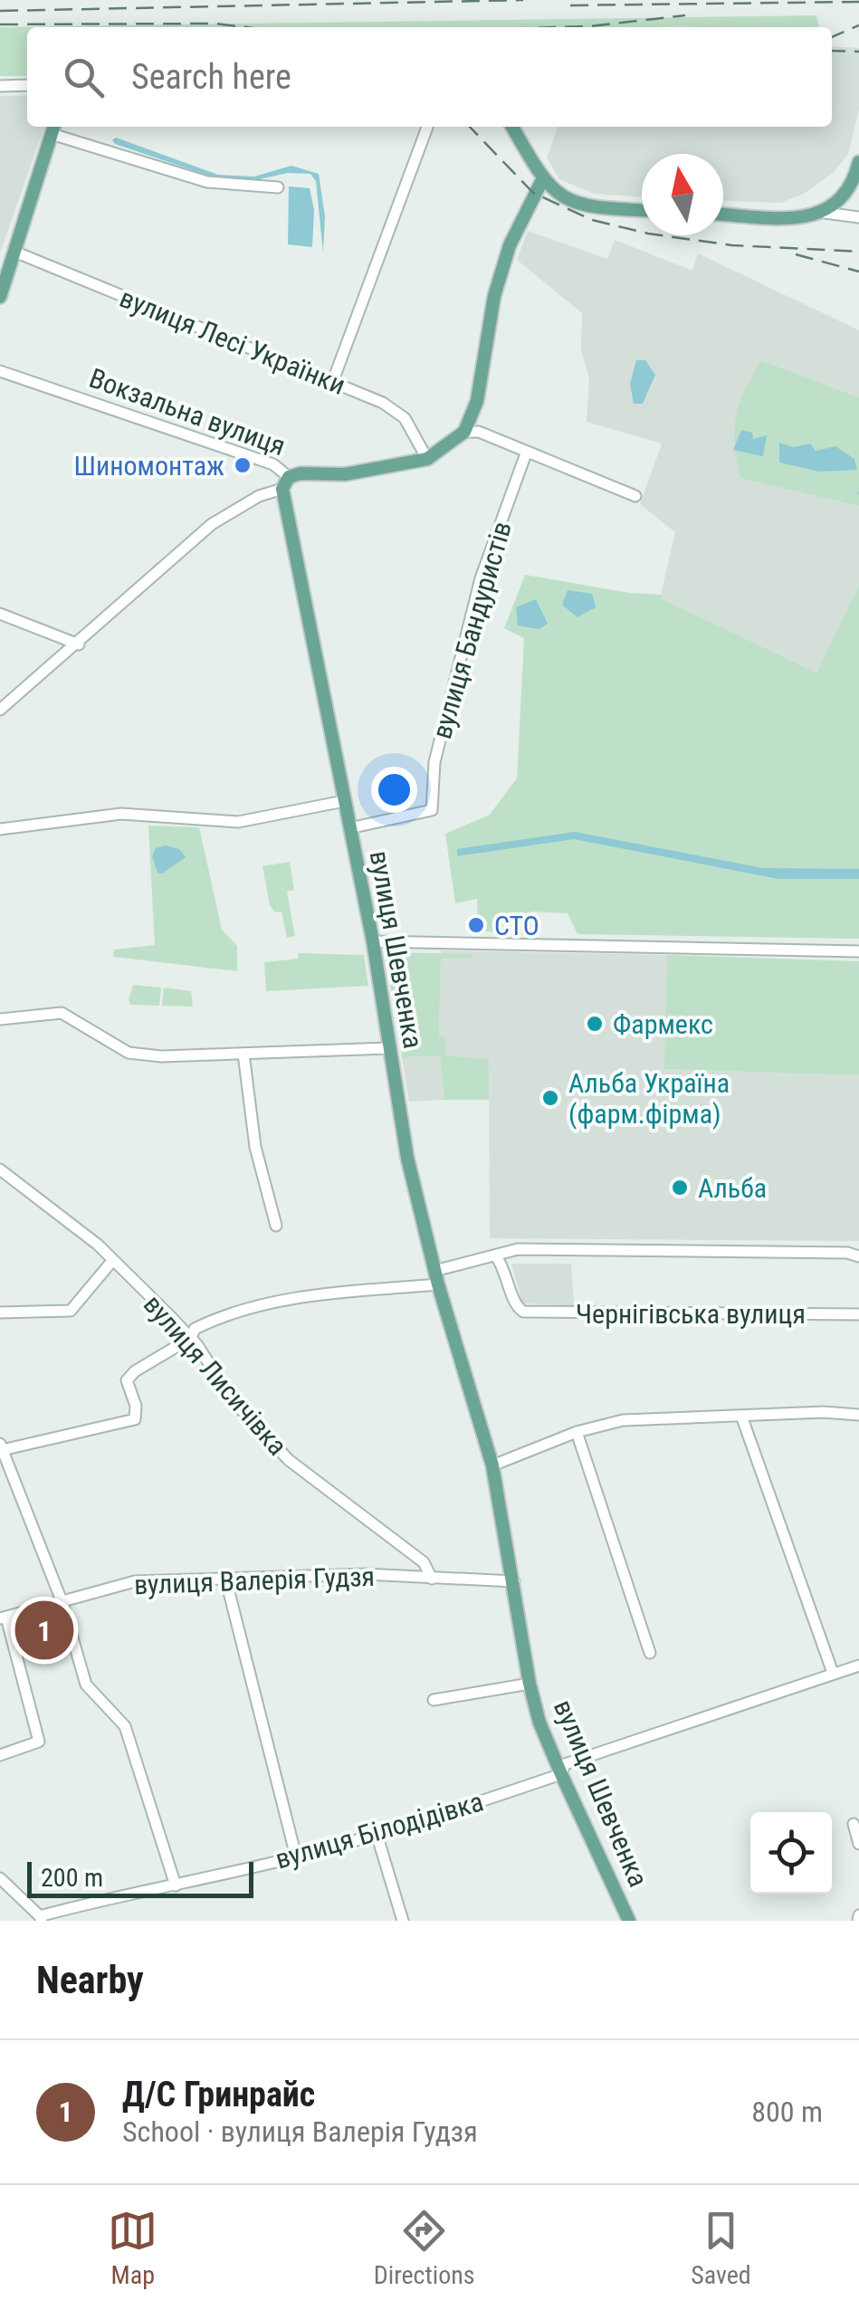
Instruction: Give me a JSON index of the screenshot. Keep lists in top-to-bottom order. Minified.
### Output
{"streets":{"main road":["Вокзальна вулиця","вулиця Шевченка"],"street":["вулиця Лесі Українки","вулиця Бандуристів","Чернігівська вулиця","вулиця Лисичівка","вулиця Валерія Гудзя","вулиця Білодідівка"]},"crossings":[["вулиця Лесі Українки","Вокзальна вулиця"],["Вокзальна вулиця","вулиця Шевченка"],["вулиця Бандуристів","вулиця Шевченка"],["вулиця Шевченка","вулиця Валерія Гудзя"],["вулиця Шевченка","вулиця Білодідівка"],["вулиця Лисичівка","вулиця Валерія Гудзя"]],"places":["Шиномонтаж","СТО","Фармекс","Альба Україна (фарм.фірма)","Альба"],"scale_bar":"200 m","north":"top","page":{"search":"Search here","pins":"1","scale":"200 m","heading":"Nearby","list":[{"mark":"1","name":"Д/С Гринрайс","note":"School · вулиця Валерія Гудзя","value":"800 m"}],"nav":["Map","Directions","Saved"]}}
